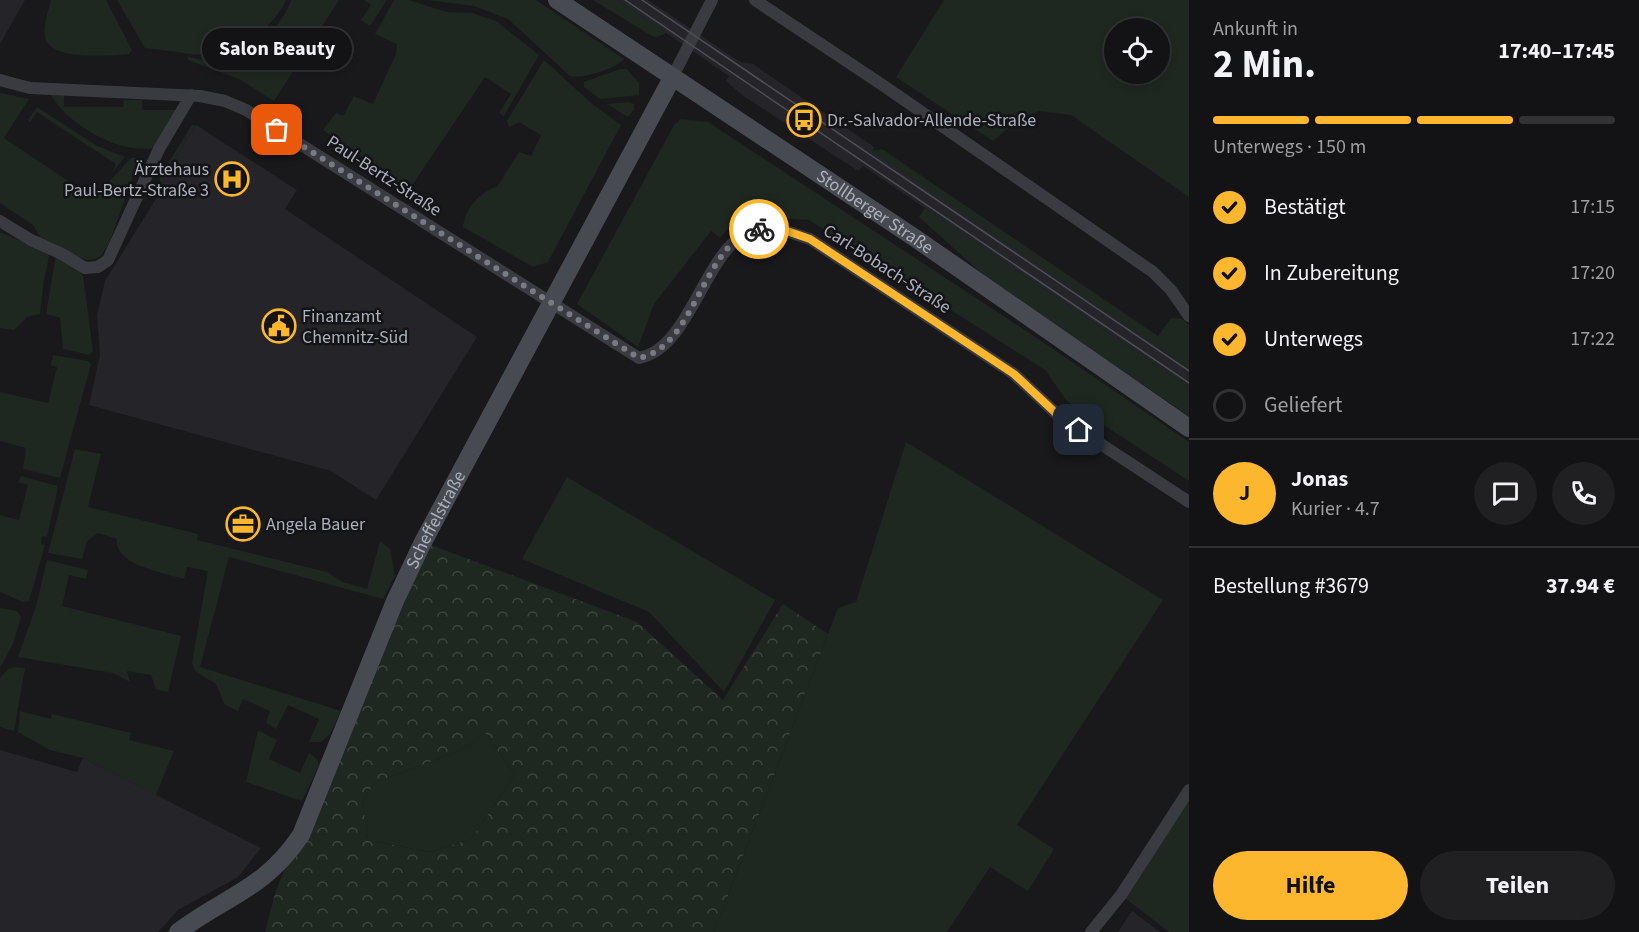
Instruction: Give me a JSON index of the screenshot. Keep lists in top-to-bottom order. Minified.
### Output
{"streets":{"main road":["Stollberger Straße","Scheffelstraße"],"street":["Paul-Bertz-Straße","Carl-Bobach-Straße"]},"crossings":[["Paul-Bertz-Straße","Carl-Bobach-Straße"],["Paul-Bertz-Straße","Scheffelstraße"],["Stollberger Straße","Scheffelstraße"],["Carl-Bobach-Straße","Scheffelstraße"]],"places":{"bus stop":["Dr.-Salvador-Allende-Straße"],"other":["Salon Beauty"],"hospital":["Ärztehaus Paul-Bertz-Straße 3"],"public building":["Finanzamt Chemnitz-Süd"],"office":["Angela Bauer"]},"page":{"heading":["2 Min.","Ankunft in","17:40–17:45"],"panel":["Jonas","Kurier · 4.7","Bestellung #3679","37.94 €"],"bubble":"Salon Beauty","bar":"Unterwegs · 150 m","list":[["Bestätigt","17:15"],["In Zubereitung","17:20"],["Unterwegs","17:22"],"Geliefert"],"round":"J","buttons":["Hilfe","Teilen"]}}
